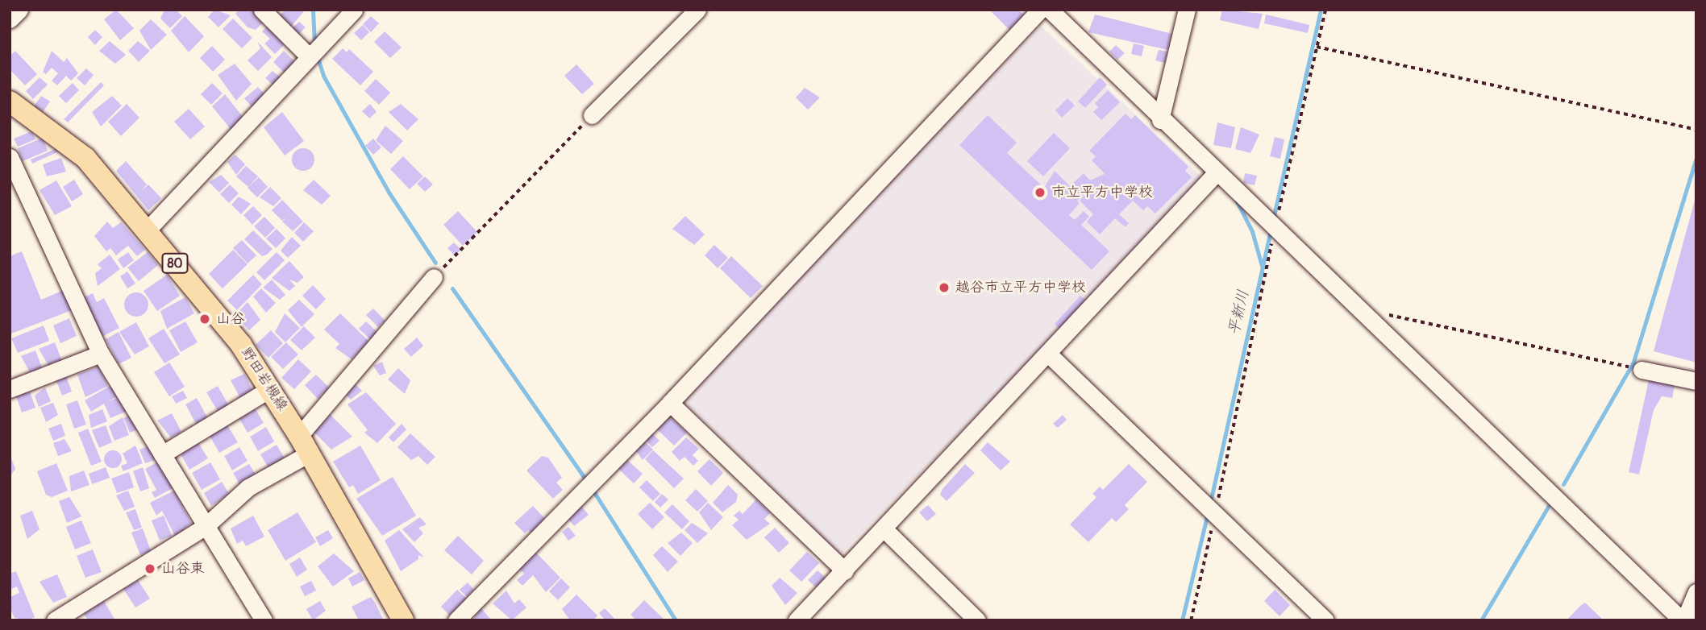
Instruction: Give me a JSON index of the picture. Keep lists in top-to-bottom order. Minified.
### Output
{"streets":{"main road":["80","野田岩槻線"]},"water":["平新川"],"places":["市立平方中学校","越谷市立平方中学校","山谷","山谷東"]}
